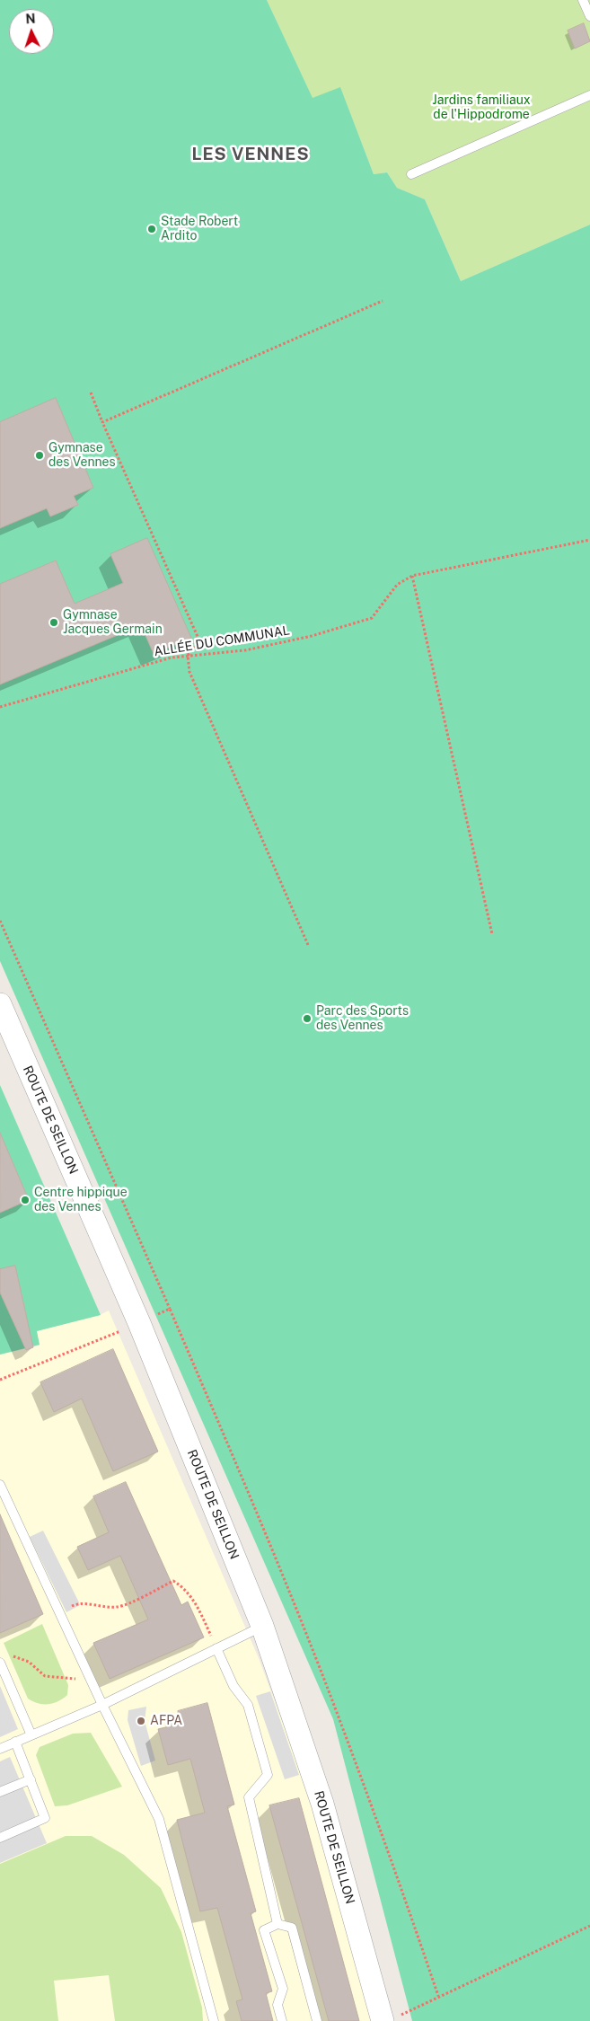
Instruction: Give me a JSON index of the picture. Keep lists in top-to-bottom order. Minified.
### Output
{"streets":{"street":["ROUTE DE SEILLON"],"path":["ALLÉE DU COMMUNAL"]},"districts":["LES VENNES"],"parks":["Jardins familiaux de l'Hippodrome"],"places":["Stade Robert Ardito","Gymnase des Vennes","Gymnase Jacques Germain","Parc des Sports des Vennes","Centre hippique des Vennes","AFPA"],"north":"top"}
